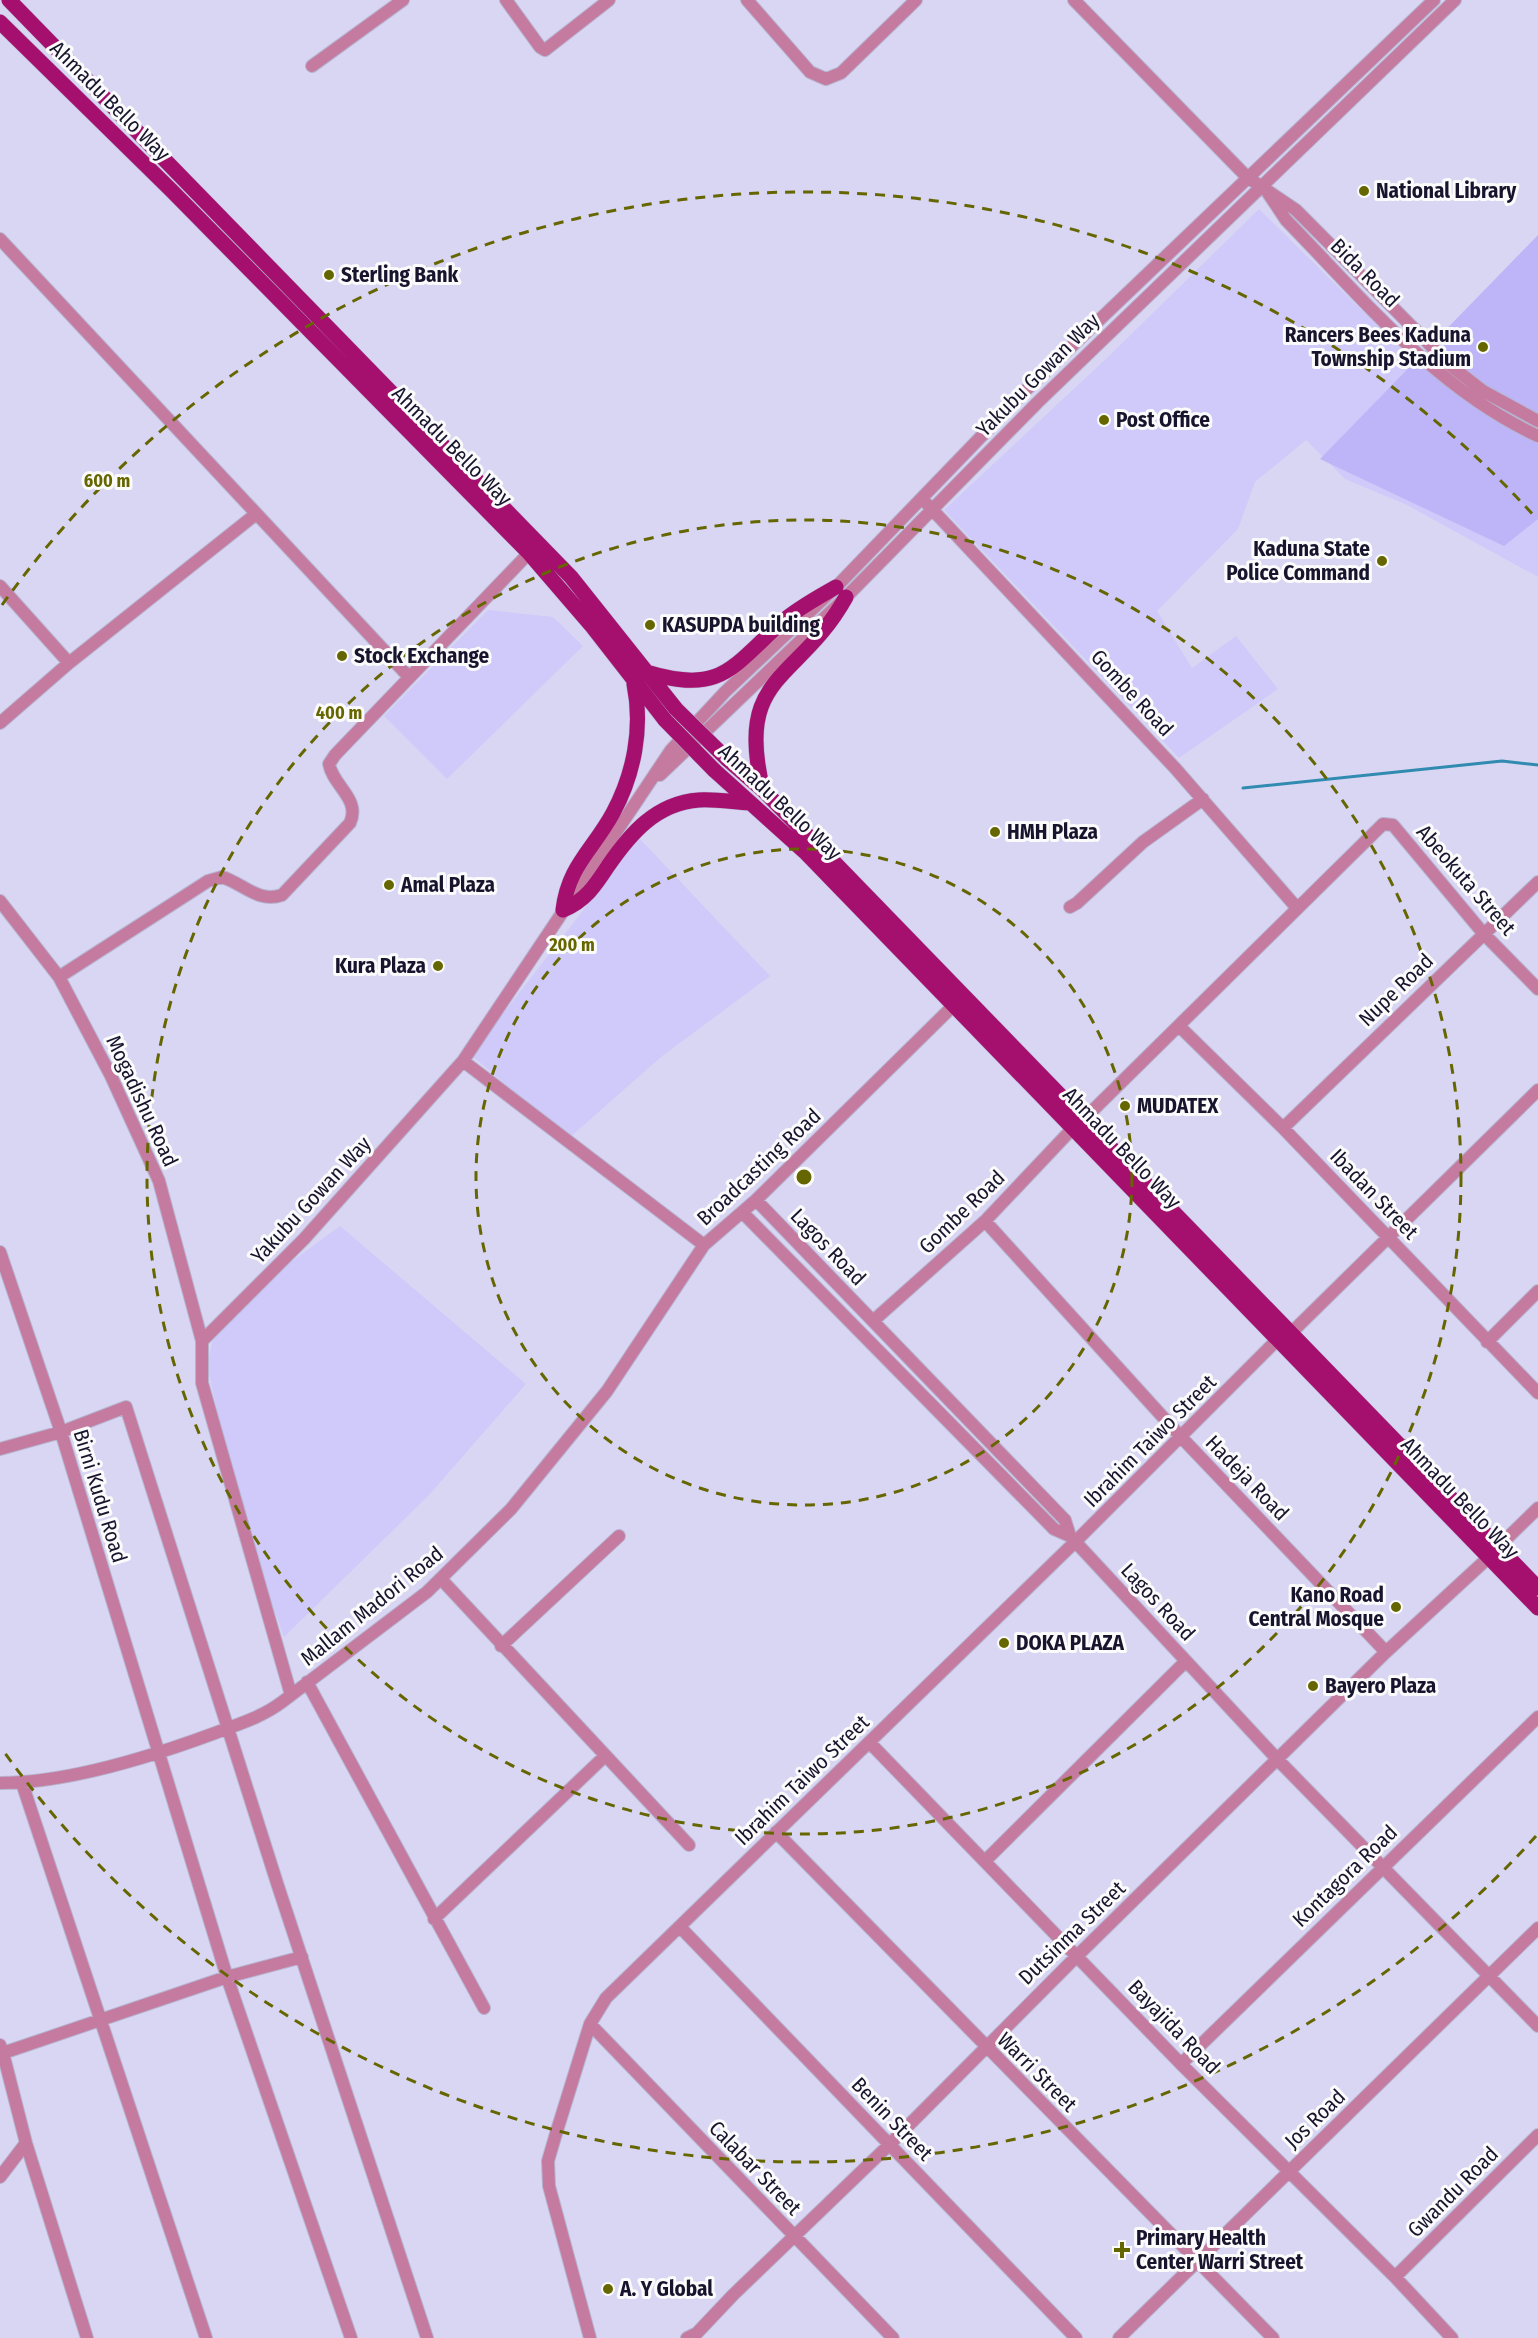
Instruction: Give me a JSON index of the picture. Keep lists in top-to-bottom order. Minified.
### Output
{"streets":{"main road":["Ahmadu Bello Way"],"street":["Bida Road","Yakubu Gowan Way","Gombe Road","Abeokuta Street","Nupe Road","Mogadishu Road","Broadcasting Road","Ibadan Street","Lagos Road","Ibrahim Taiwo Street","Hadeja Road","Birni Kudu Road","Mallam Madori Road","Kontagora Road","Dutsinma Street","Bayajida Road","Warri Street","Benin Street","Jos Road","Calabar Street","Gwandu Road"]},"crossings":[["Ahmadu Bello Way","Gombe Road"],["Ahmadu Bello Way","Broadcasting Road"],["Ahmadu Bello Way","Ibrahim Taiwo Street"],["Ahmadu Bello Way","Dutsinma Street"],["Bida Road","Yakubu Gowan Way"],["Yakubu Gowan Way","Gombe Road"],["Yakubu Gowan Way","Mogadishu Road"],["Yakubu Gowan Way","Broadcasting Road"],["Gombe Road","Abeokuta Street"],["Gombe Road","Ibadan Street"],["Gombe Road","Lagos Road"],["Gombe Road","Hadeja Road"],["Abeokuta Street","Nupe Road"],["Nupe Road","Ibadan Street"],["Broadcasting Road","Lagos Road"],["Broadcasting Road","Mallam Madori Road"],["Ibadan Street","Ibrahim Taiwo Street"],["Lagos Road","Ibrahim Taiwo Street"],["Lagos Road","Kontagora Road"],["Lagos Road","Dutsinma Street"],["Lagos Road","Jos Road"],["Ibrahim Taiwo Street","Hadeja Road"],["Ibrahim Taiwo Street","Bayajida Road"],["Ibrahim Taiwo Street","Warri Street"],["Ibrahim Taiwo Street","Benin Street"],["Ibrahim Taiwo Street","Calabar Street"],["Hadeja Road","Dutsinma Street"],["Birni Kudu Road","Mallam Madori Road"],["Kontagora Road","Bayajida Road"],["Dutsinma Street","Bayajida Road"],["Dutsinma Street","Warri Street"],["Dutsinma Street","Benin Street"],["Dutsinma Street","Calabar Street"],["Bayajida Road","Jos Road"],["Bayajida Road","Gwandu Road"],["Warri Street","Jos Road"]],"places":{"other":["National Library","Sterling Bank","Rancers Bees Kaduna Township Stadium","Post Office","Kaduna State Police Command","KASUPDA building","Stock Exchange","HMH Plaza","Amal Plaza","Kura Plaza","MUDATEX","Kano Road Central Mosque","DOKA PLAZA","Bayero Plaza","A. Y Global"],"health":["Primary Health Center Warri Street"]},"rings":["600 m","400 m","200 m"]}
